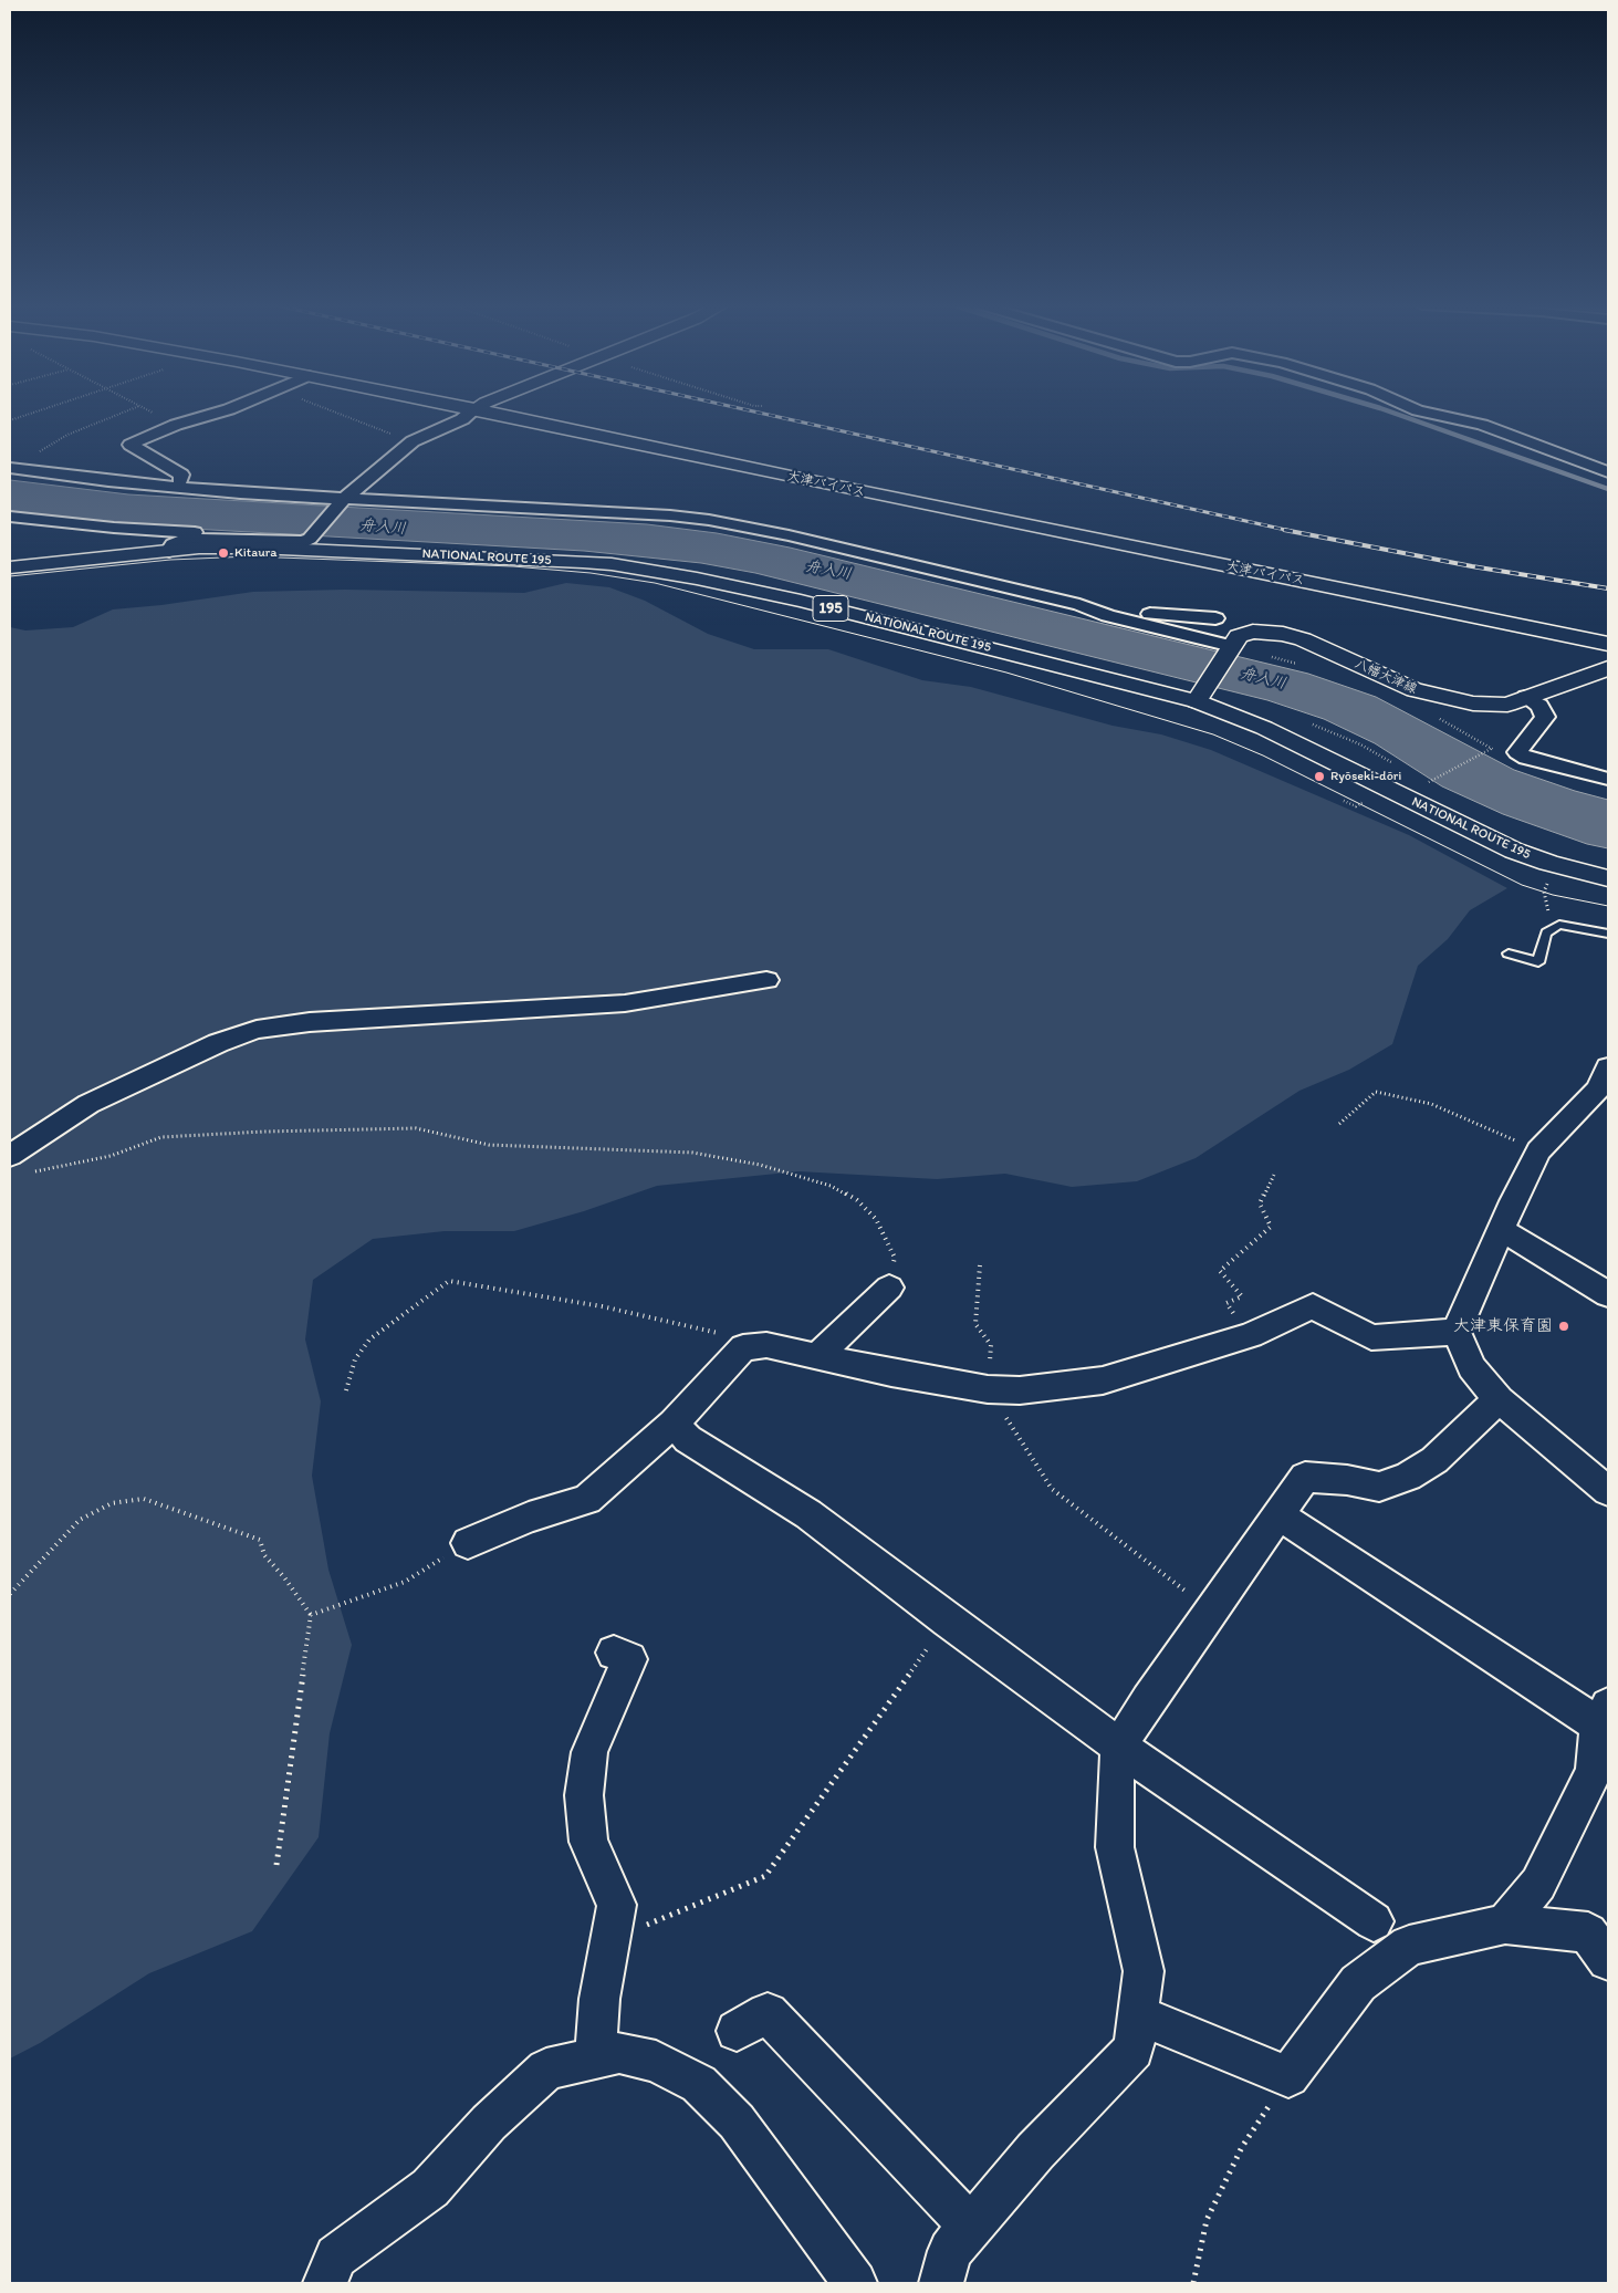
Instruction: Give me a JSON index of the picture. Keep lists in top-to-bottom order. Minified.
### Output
{"streets":{"main road":["大津バイパス","NATIONAL ROUTE 195","195","八幡大津線"]},"crossings":[["NATIONAL ROUTE 195","八幡大津線"]],"water":["舟入川"],"places":["Kitaura","Ryōseki-dōri","大津東保育園"]}
